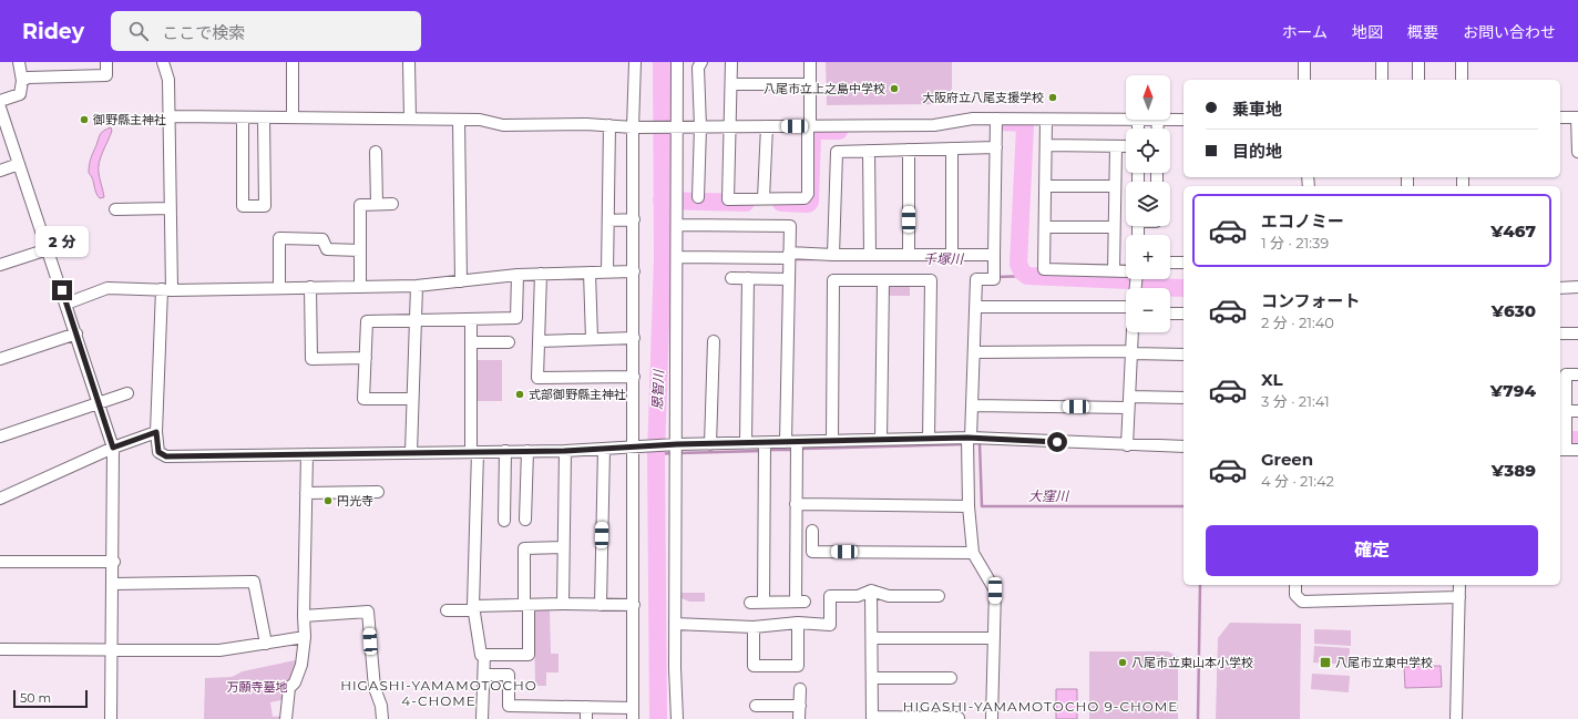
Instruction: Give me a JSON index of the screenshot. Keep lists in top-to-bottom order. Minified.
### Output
{"districts":["HIGASHI-YAMAMOTOCHO 4-CHOME","HIGASHI-YAMAMOTOCHO 9-CHOME"],"water":["千塚川","恩智川","大窪川"],"parks":["万願寺墓地"],"places":{"other":["八尾市立上之島中学校","大阪府立八尾支援学校","御野縣主神社","式部御野縣主神社","円光寺","八尾市立東山本小学校"],"transit":["八尾市立東中学校"]},"scale_bar":"50 m","north":"top","page":{"header":"Ridey","search":"ここで検索","nav":["ホーム","地図","概要","お問い合わせ"],"map_buttons":["+","−"],"banner":["乗車地","目的地"],"list":[{"name":"エコノミー","note":"1 分 · 21:39","value":"¥467"},{"name":"コンフォート","note":"2 分 · 21:40","value":"¥630"},{"name":"XL","note":"3 分 · 21:41","value":"¥794"},{"name":"Green","note":"4 分 · 21:42","value":"¥389"}],"bubble":"2 分","buttons":"確定","scale":"50 m"}}
